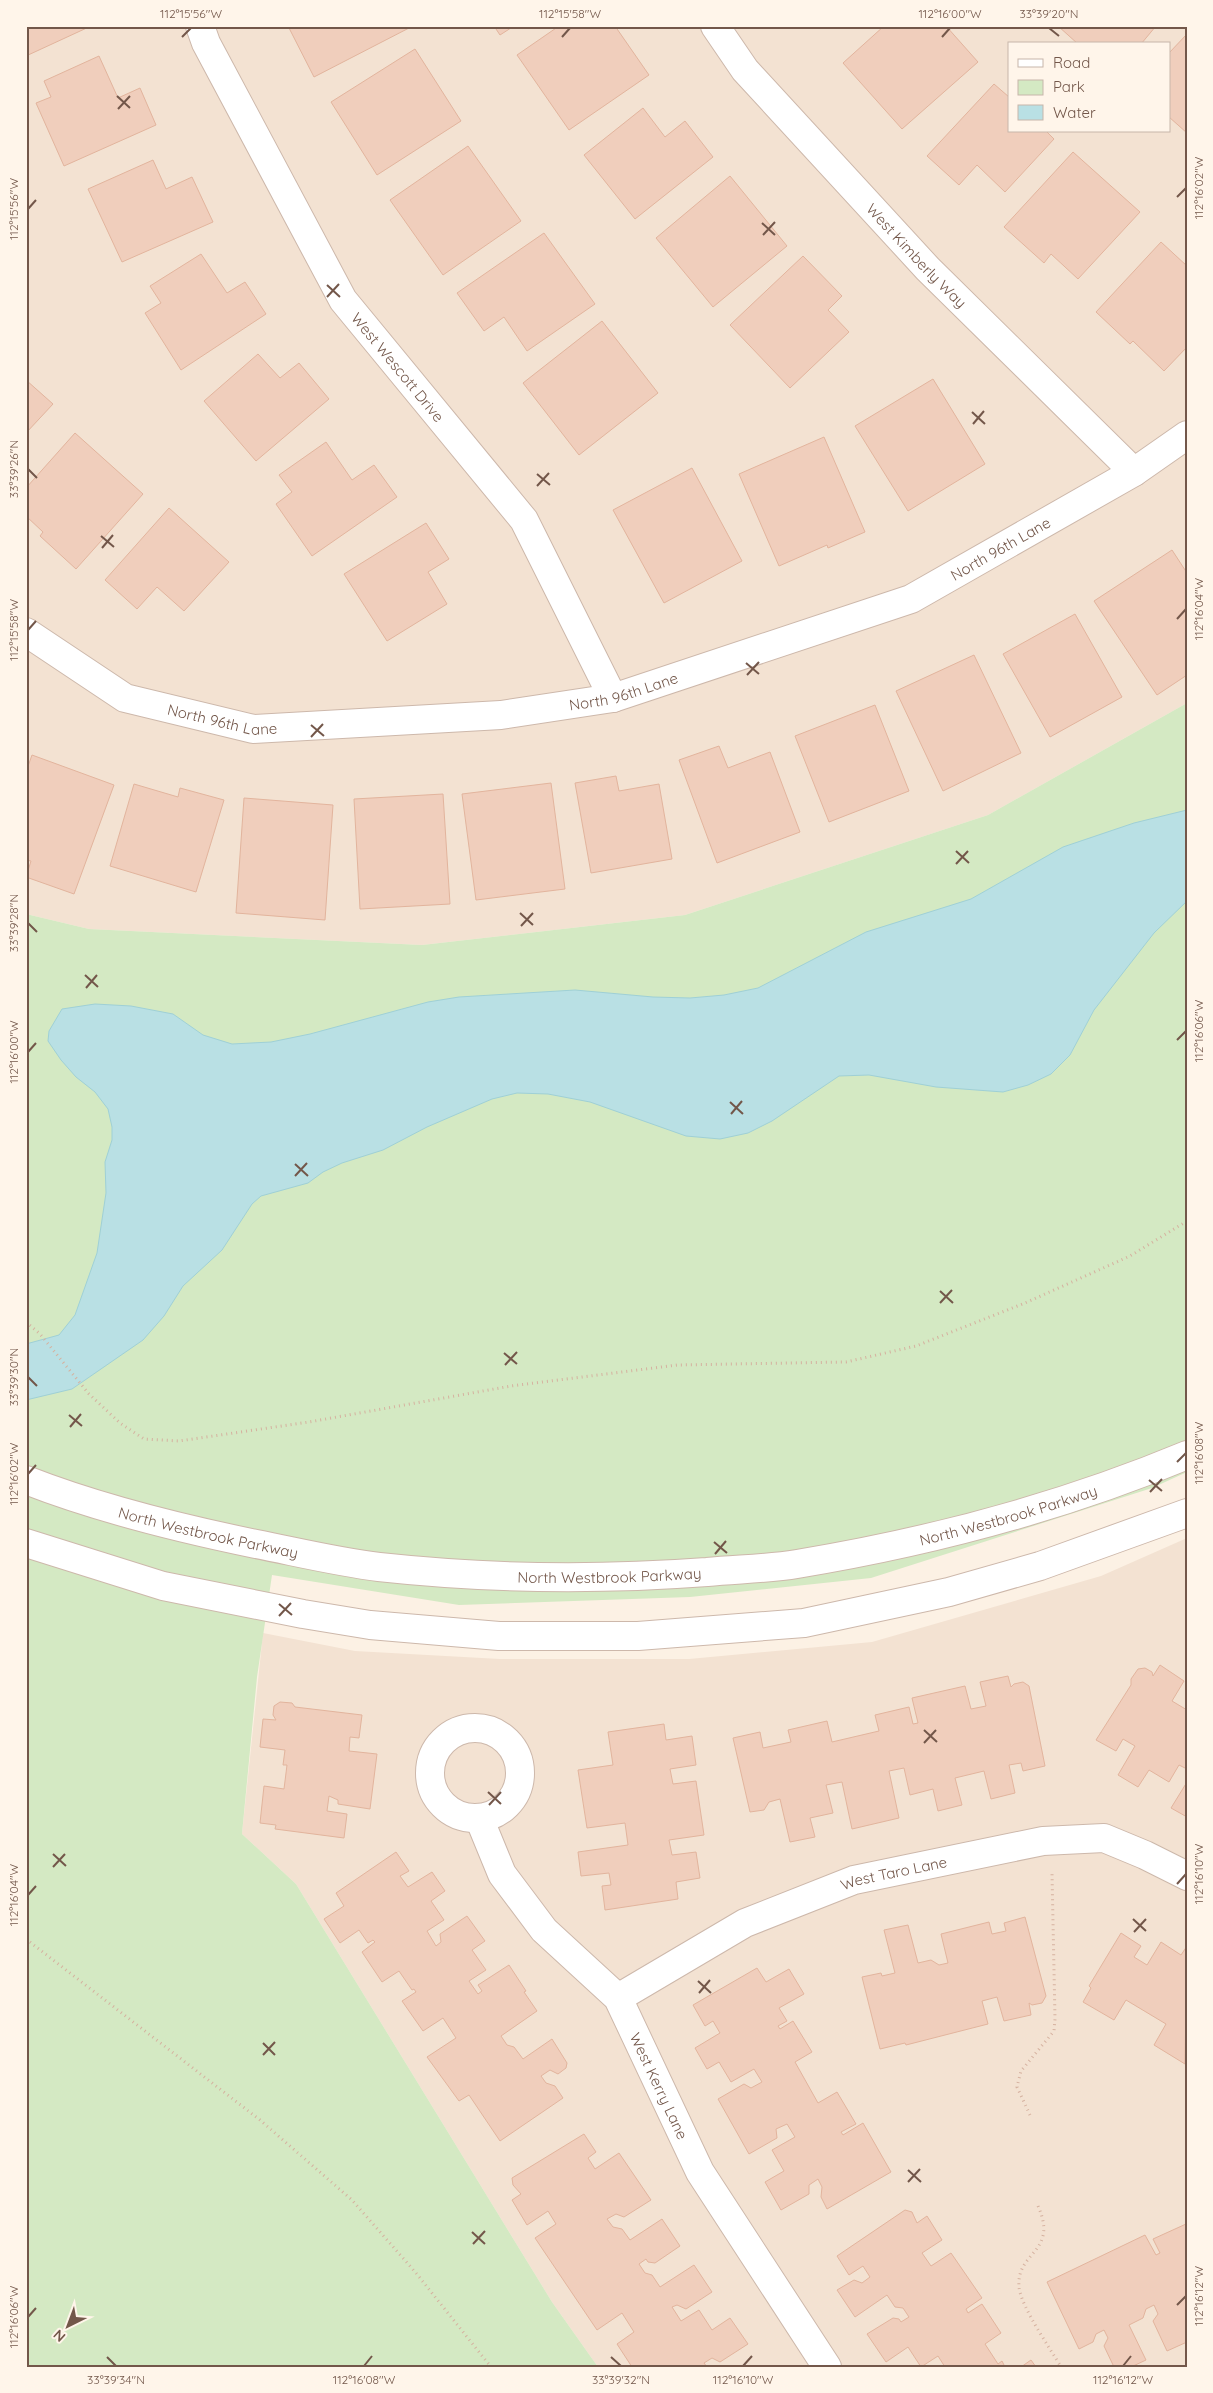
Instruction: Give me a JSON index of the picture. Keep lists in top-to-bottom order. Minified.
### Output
{"streets":{"street":["West Kimberly Way","West Wescott Drive","North 96th Lane","North Westbrook Parkway","West Taro Lane","West Kerry Lane"]},"crossings":[["West Kimberly Way","North 96th Lane"],["West Wescott Drive","North 96th Lane"],["West Taro Lane","West Kerry Lane"]],"legend":["Road","Park","Water"],"north":"bottom left","coordinates":["112°15'56\"W","112°15'58\"W","112°16'00\"W","33°39'20\"N","112°16'02\"W","33°39'26\"N","112°16'04\"W","33°39'28\"N","112°16'06\"W","33°39'30\"N","112°16'08\"W","112°16'10\"W","112°16'12\"W","33°39'34\"N","33°39'32\"N"]}
